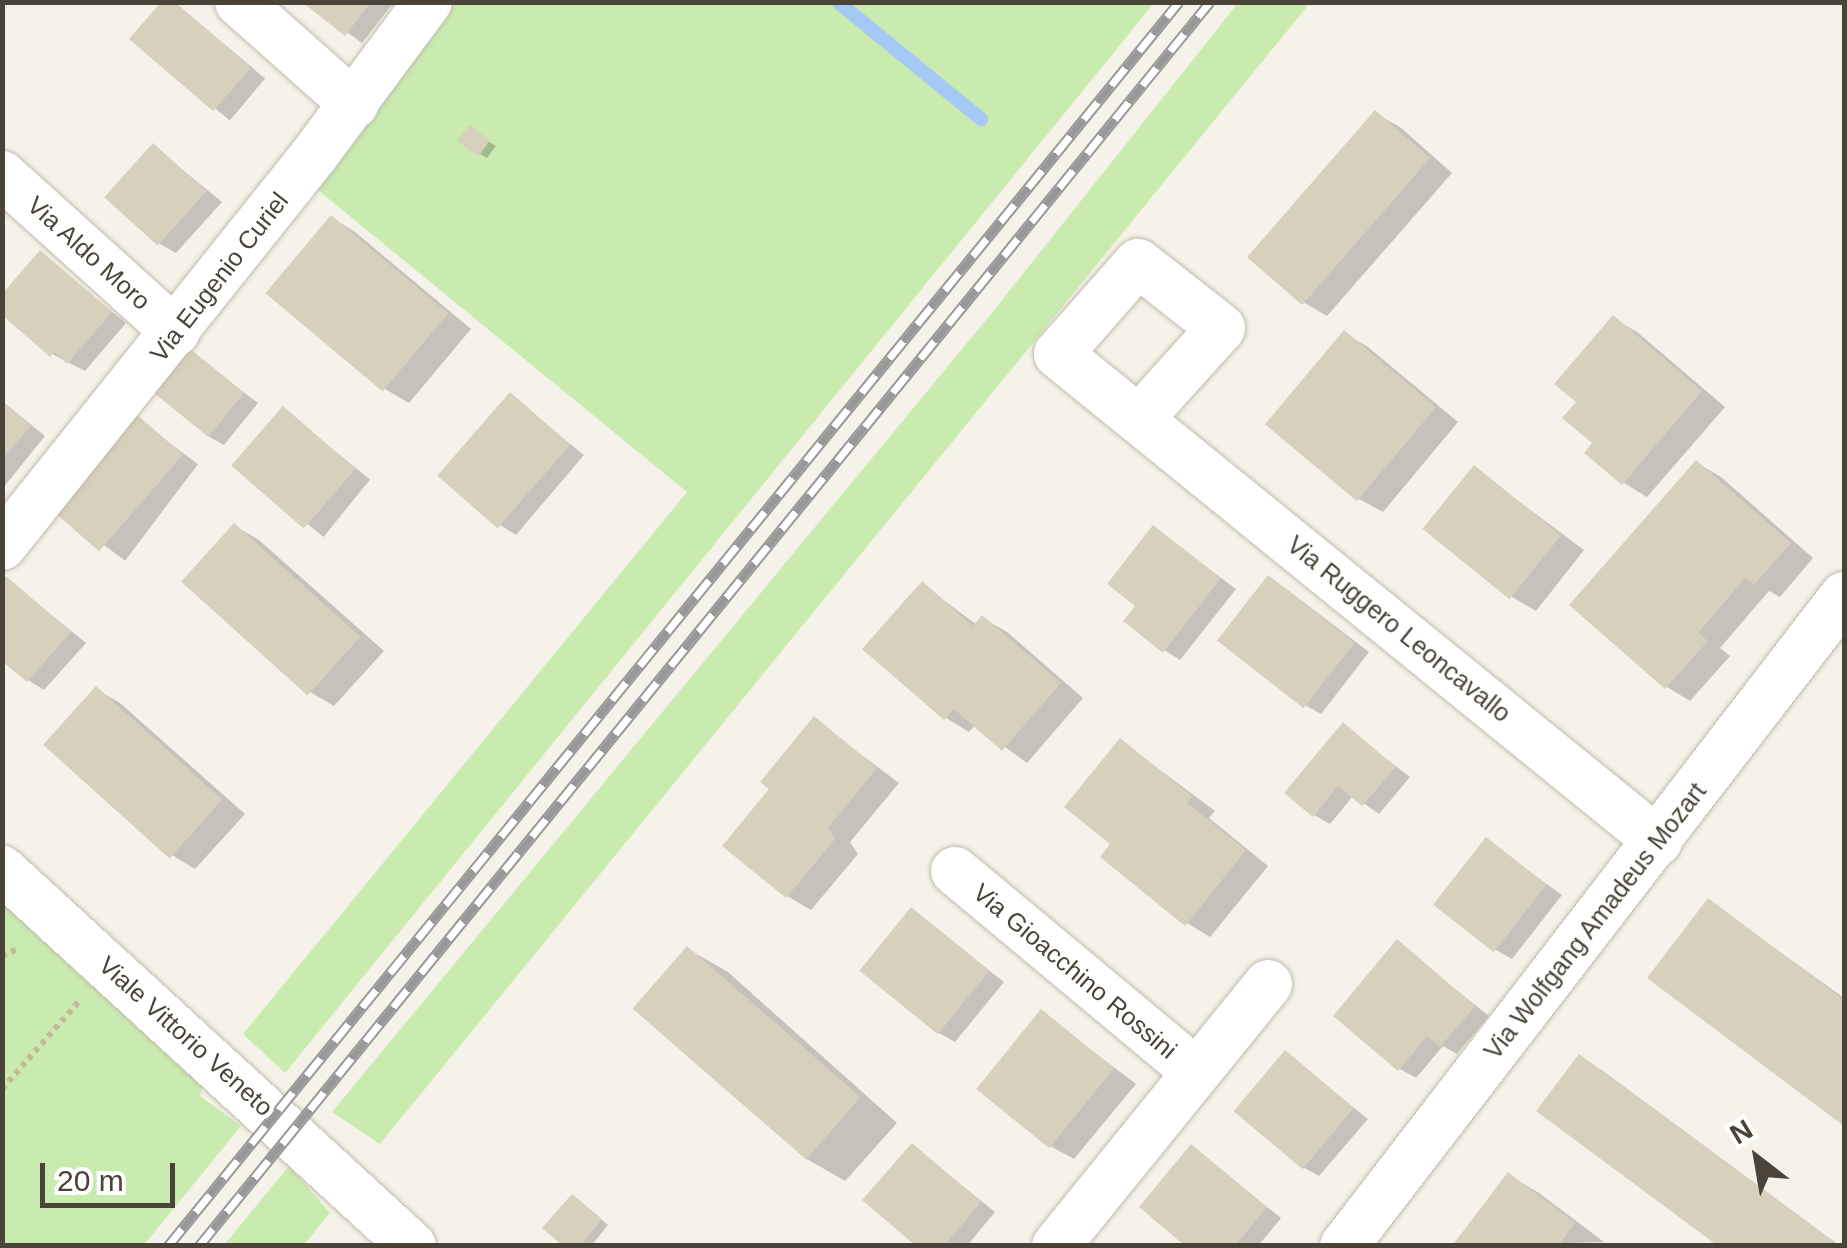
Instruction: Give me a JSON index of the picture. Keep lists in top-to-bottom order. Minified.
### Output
{"streets":{"street":["Via Aldo Moro","Via Eugenio Curiel","Via Ruggero Leoncavallo","Via Wolfgang Amadeus Mozart","Via Gioacchino Rossini","Viale Vittorio Veneto"]},"crossings":[["Via Aldo Moro","Via Eugenio Curiel"],["Via Ruggero Leoncavallo","Via Wolfgang Amadeus Mozart"]],"scale_bar":"20 m","north":"top left"}
